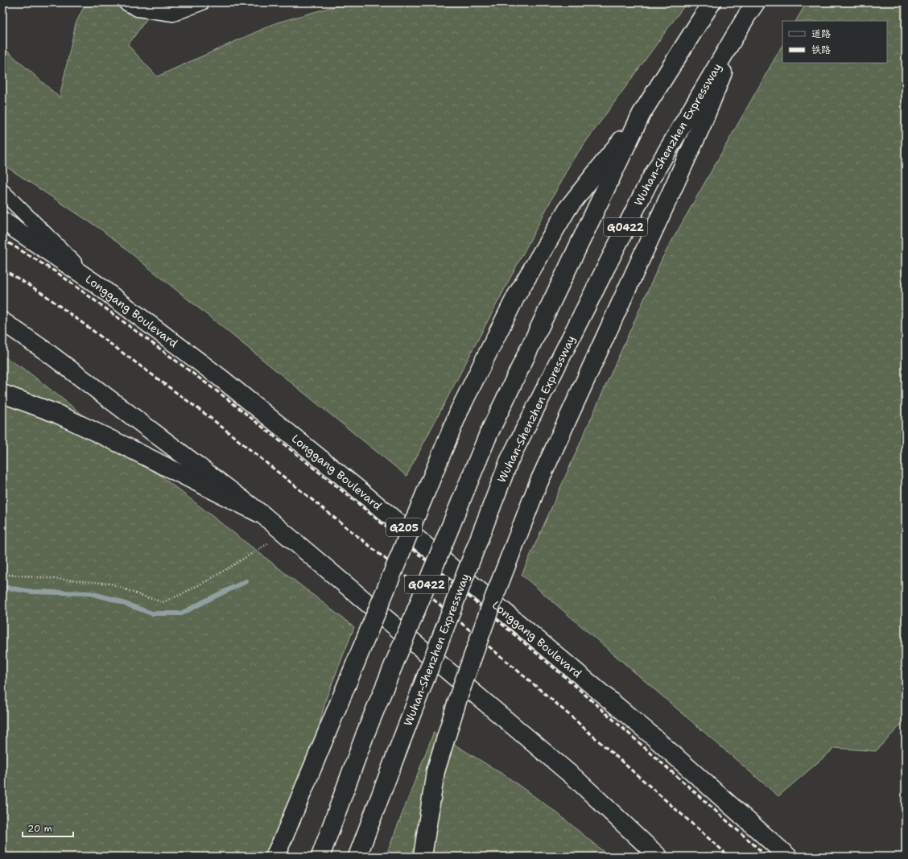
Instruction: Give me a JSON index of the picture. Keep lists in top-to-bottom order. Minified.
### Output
{"streets":{"highway":["Wuhan-Shenzhen Expressway","G0422","Longgang Boulevard","G205"]},"legend":["道路","铁路"],"scale_bar":"20 m"}
